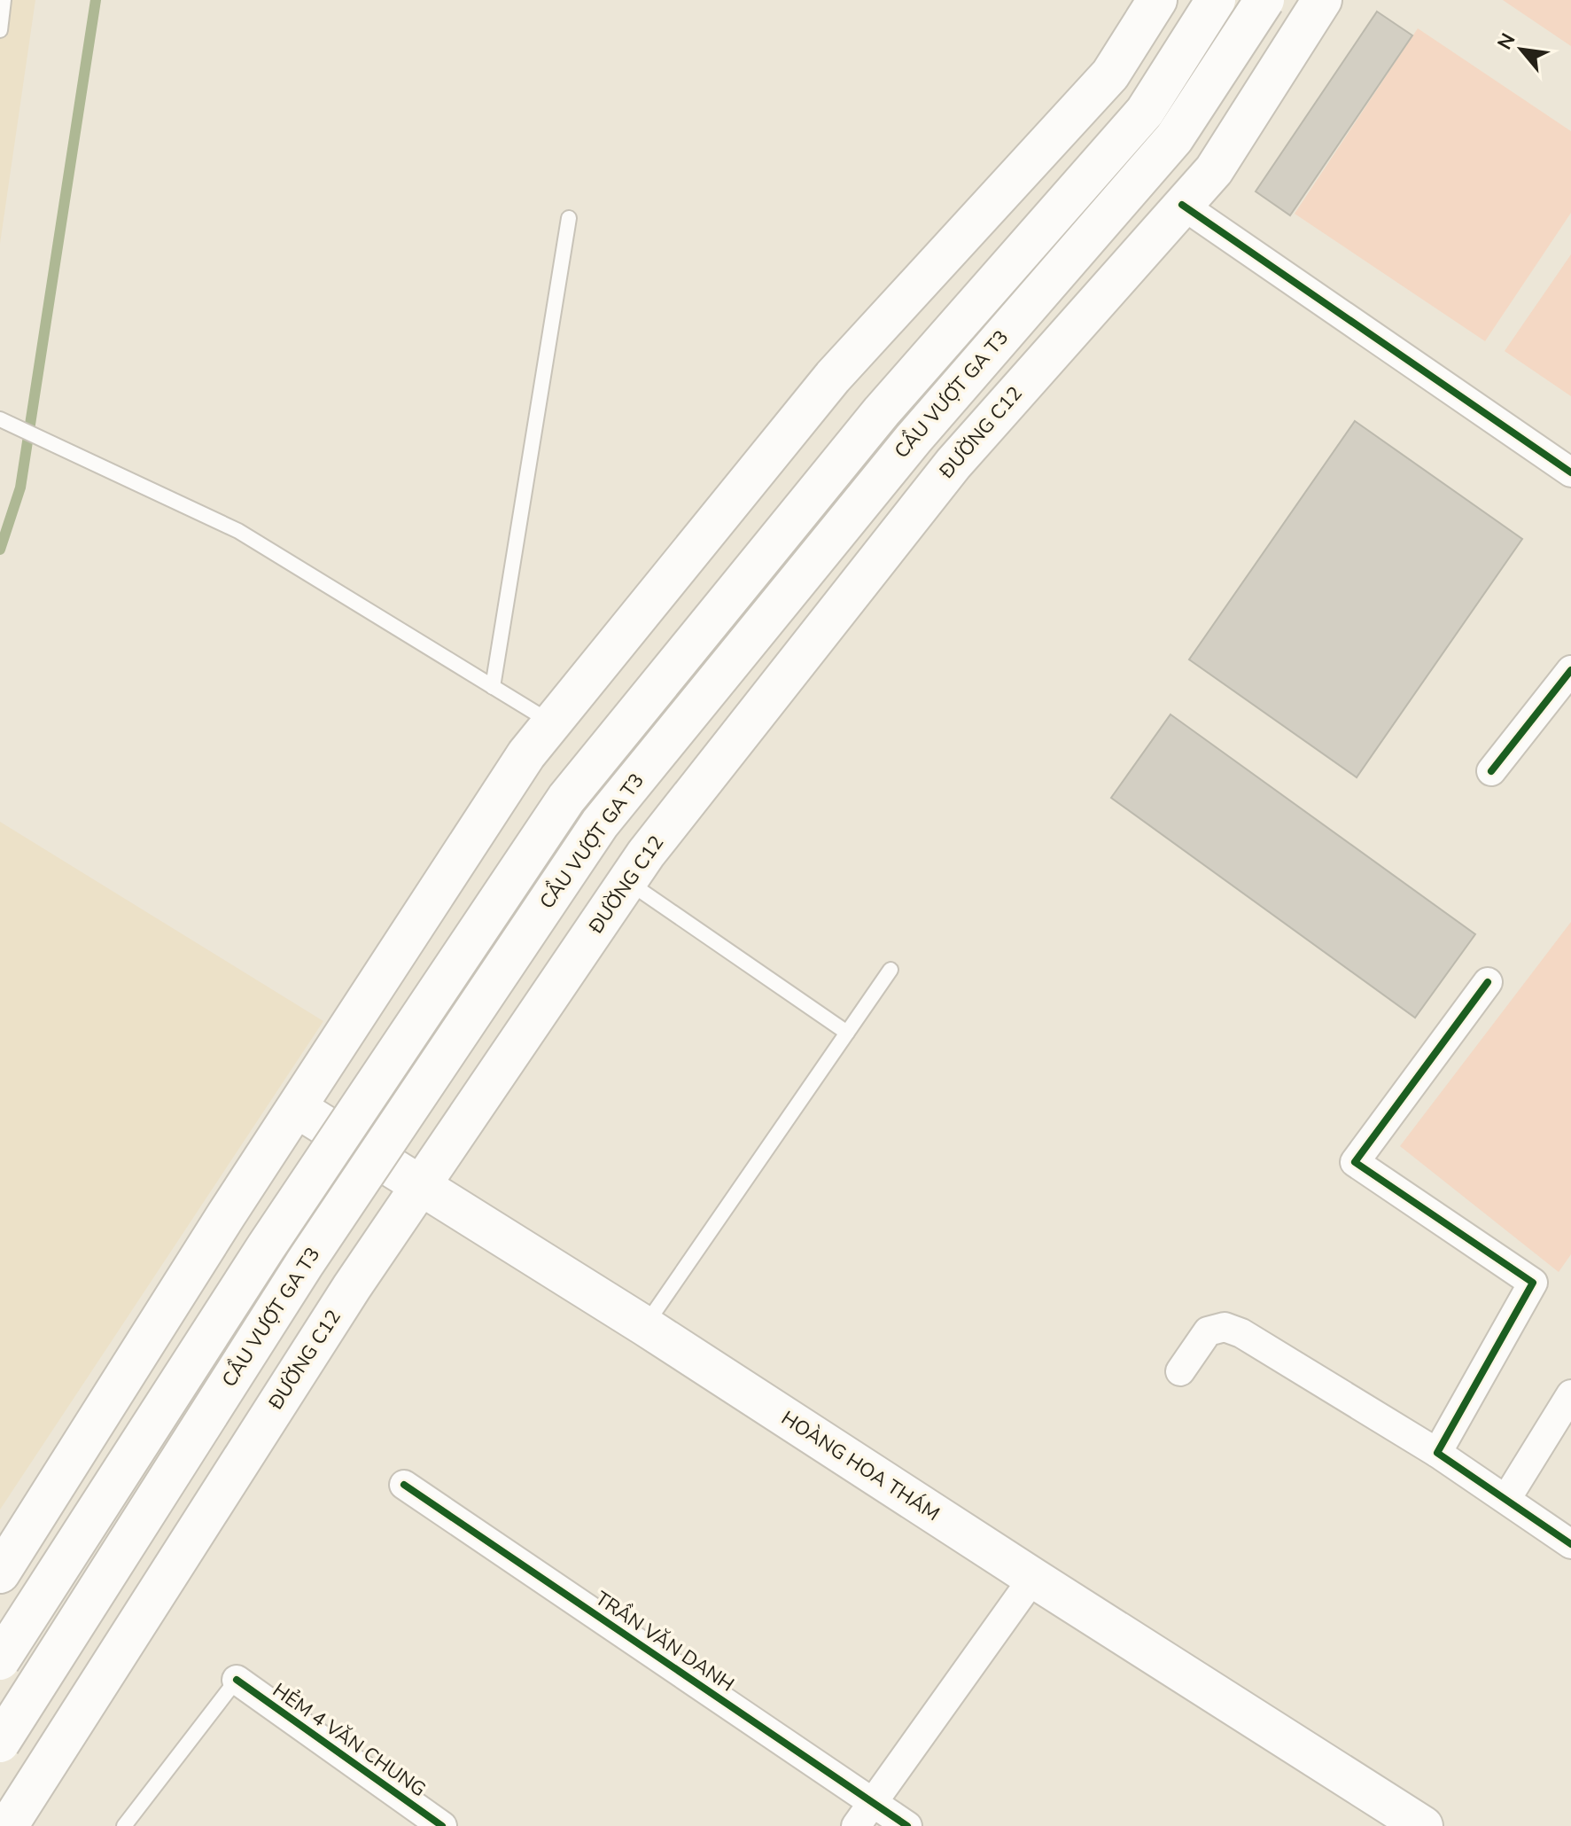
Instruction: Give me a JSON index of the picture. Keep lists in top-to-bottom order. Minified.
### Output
{"streets":{"main road":["CẦU VƯỢT GA T3","ĐƯỜNG C12","HOÀNG HOA THÁM"],"street":["TRẦN VĂN DANH","HẺM 4 VĂN CHUNG"]},"crossings":[["ĐƯỜNG C12","HOÀNG HOA THÁM"]],"north":"top left"}
